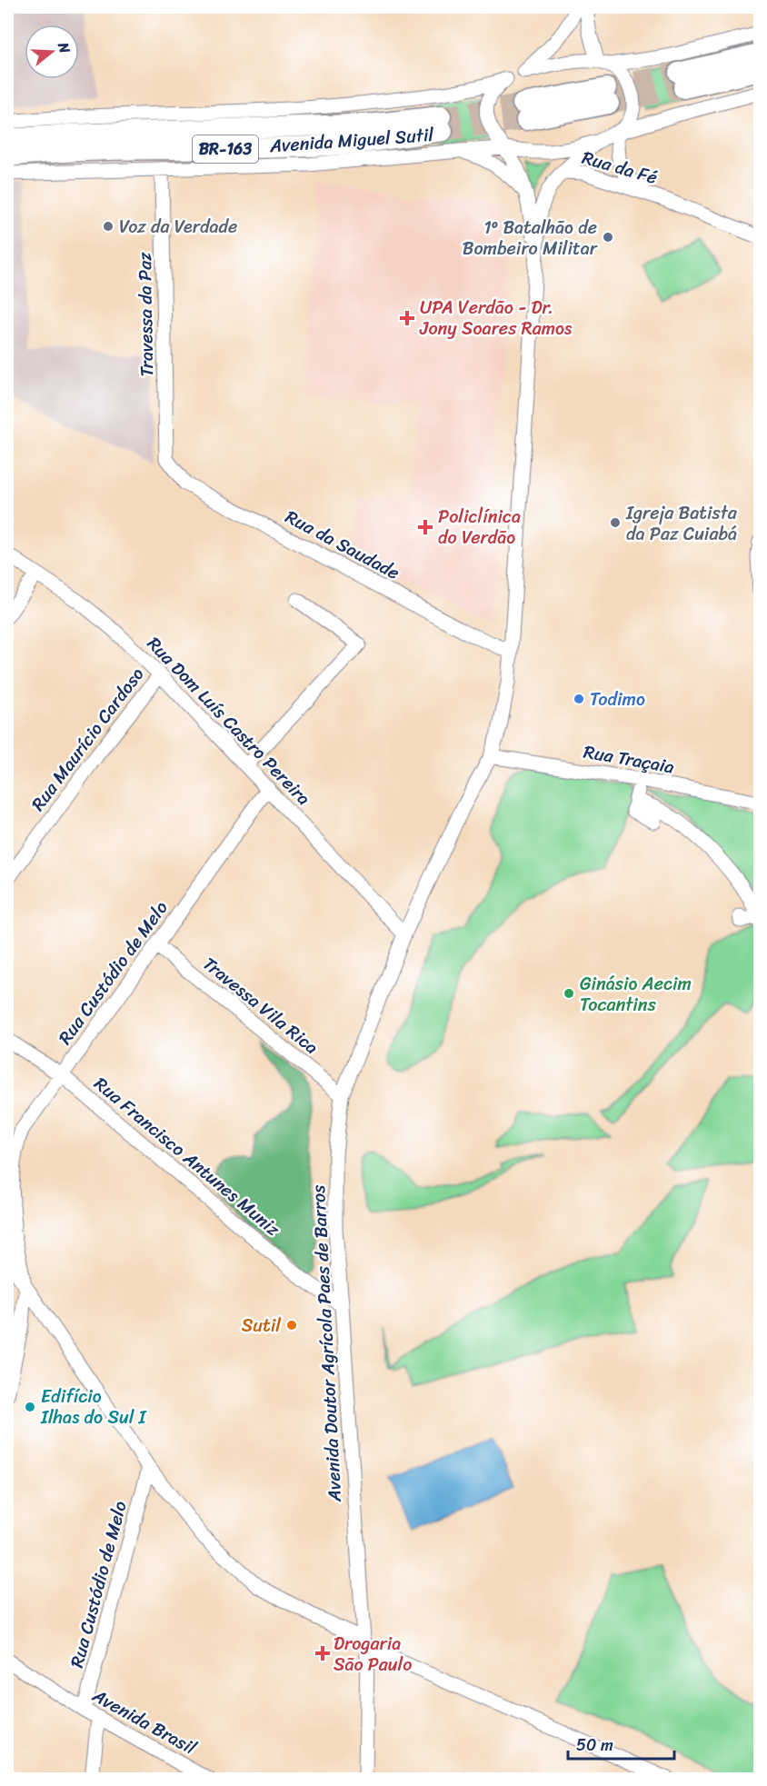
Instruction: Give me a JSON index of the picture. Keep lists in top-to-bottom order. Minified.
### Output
{"streets":{"highway":["BR-163"],"street":["Avenida Miguel Sutil","Rua da Fé","Travessa da Paz","Rua da Saudade","Rua Dom Luís Castro Pereira","Rua Maurício Cardoso","Rua Traçaia","Rua Custódio de Melo","Travessa Vila Rica","Rua Francisco Antunes Muniz","Avenida Doutor Agrícola Paes de Barros","Avenida Brasil"]},"crossings":[["Avenida Miguel Sutil","Rua da Fé"],["Avenida Miguel Sutil","Travessa da Paz"],["Avenida Miguel Sutil","Avenida Doutor Agrícola Paes de Barros"],["Rua da Fé","Avenida Doutor Agrícola Paes de Barros"],["Travessa da Paz","Rua da Saudade"],["Rua da Saudade","Avenida Doutor Agrícola Paes de Barros"],["Rua Dom Luís Castro Pereira","Rua Maurício Cardoso"],["Rua Dom Luís Castro Pereira","Rua Custódio de Melo"],["Rua Dom Luís Castro Pereira","Avenida Doutor Agrícola Paes de Barros"],["Rua Traçaia","Avenida Doutor Agrícola Paes de Barros"],["Rua Custódio de Melo","Travessa Vila Rica"],["Rua Custódio de Melo","Rua Francisco Antunes Muniz"],["Rua Custódio de Melo","Avenida Brasil"],["Travessa Vila Rica","Avenida Doutor Agrícola Paes de Barros"],["Rua Francisco Antunes Muniz","Avenida Doutor Agrícola Paes de Barros"]],"places":{"other":["Voz da Verdade","1º Batalhão de Bombeiro Militar","Igreja Batista da Paz Cuiabá","Todimo","Ginásio Aecim Tocantins","Sutil","Edifício Ilhas do Sul I"],"health":["UPA Verdão - Dr. Jony Soares Ramos","Policlínica do Verdão","Drogaria São Paulo"]},"scale_bar":"50 m","north":"right"}
